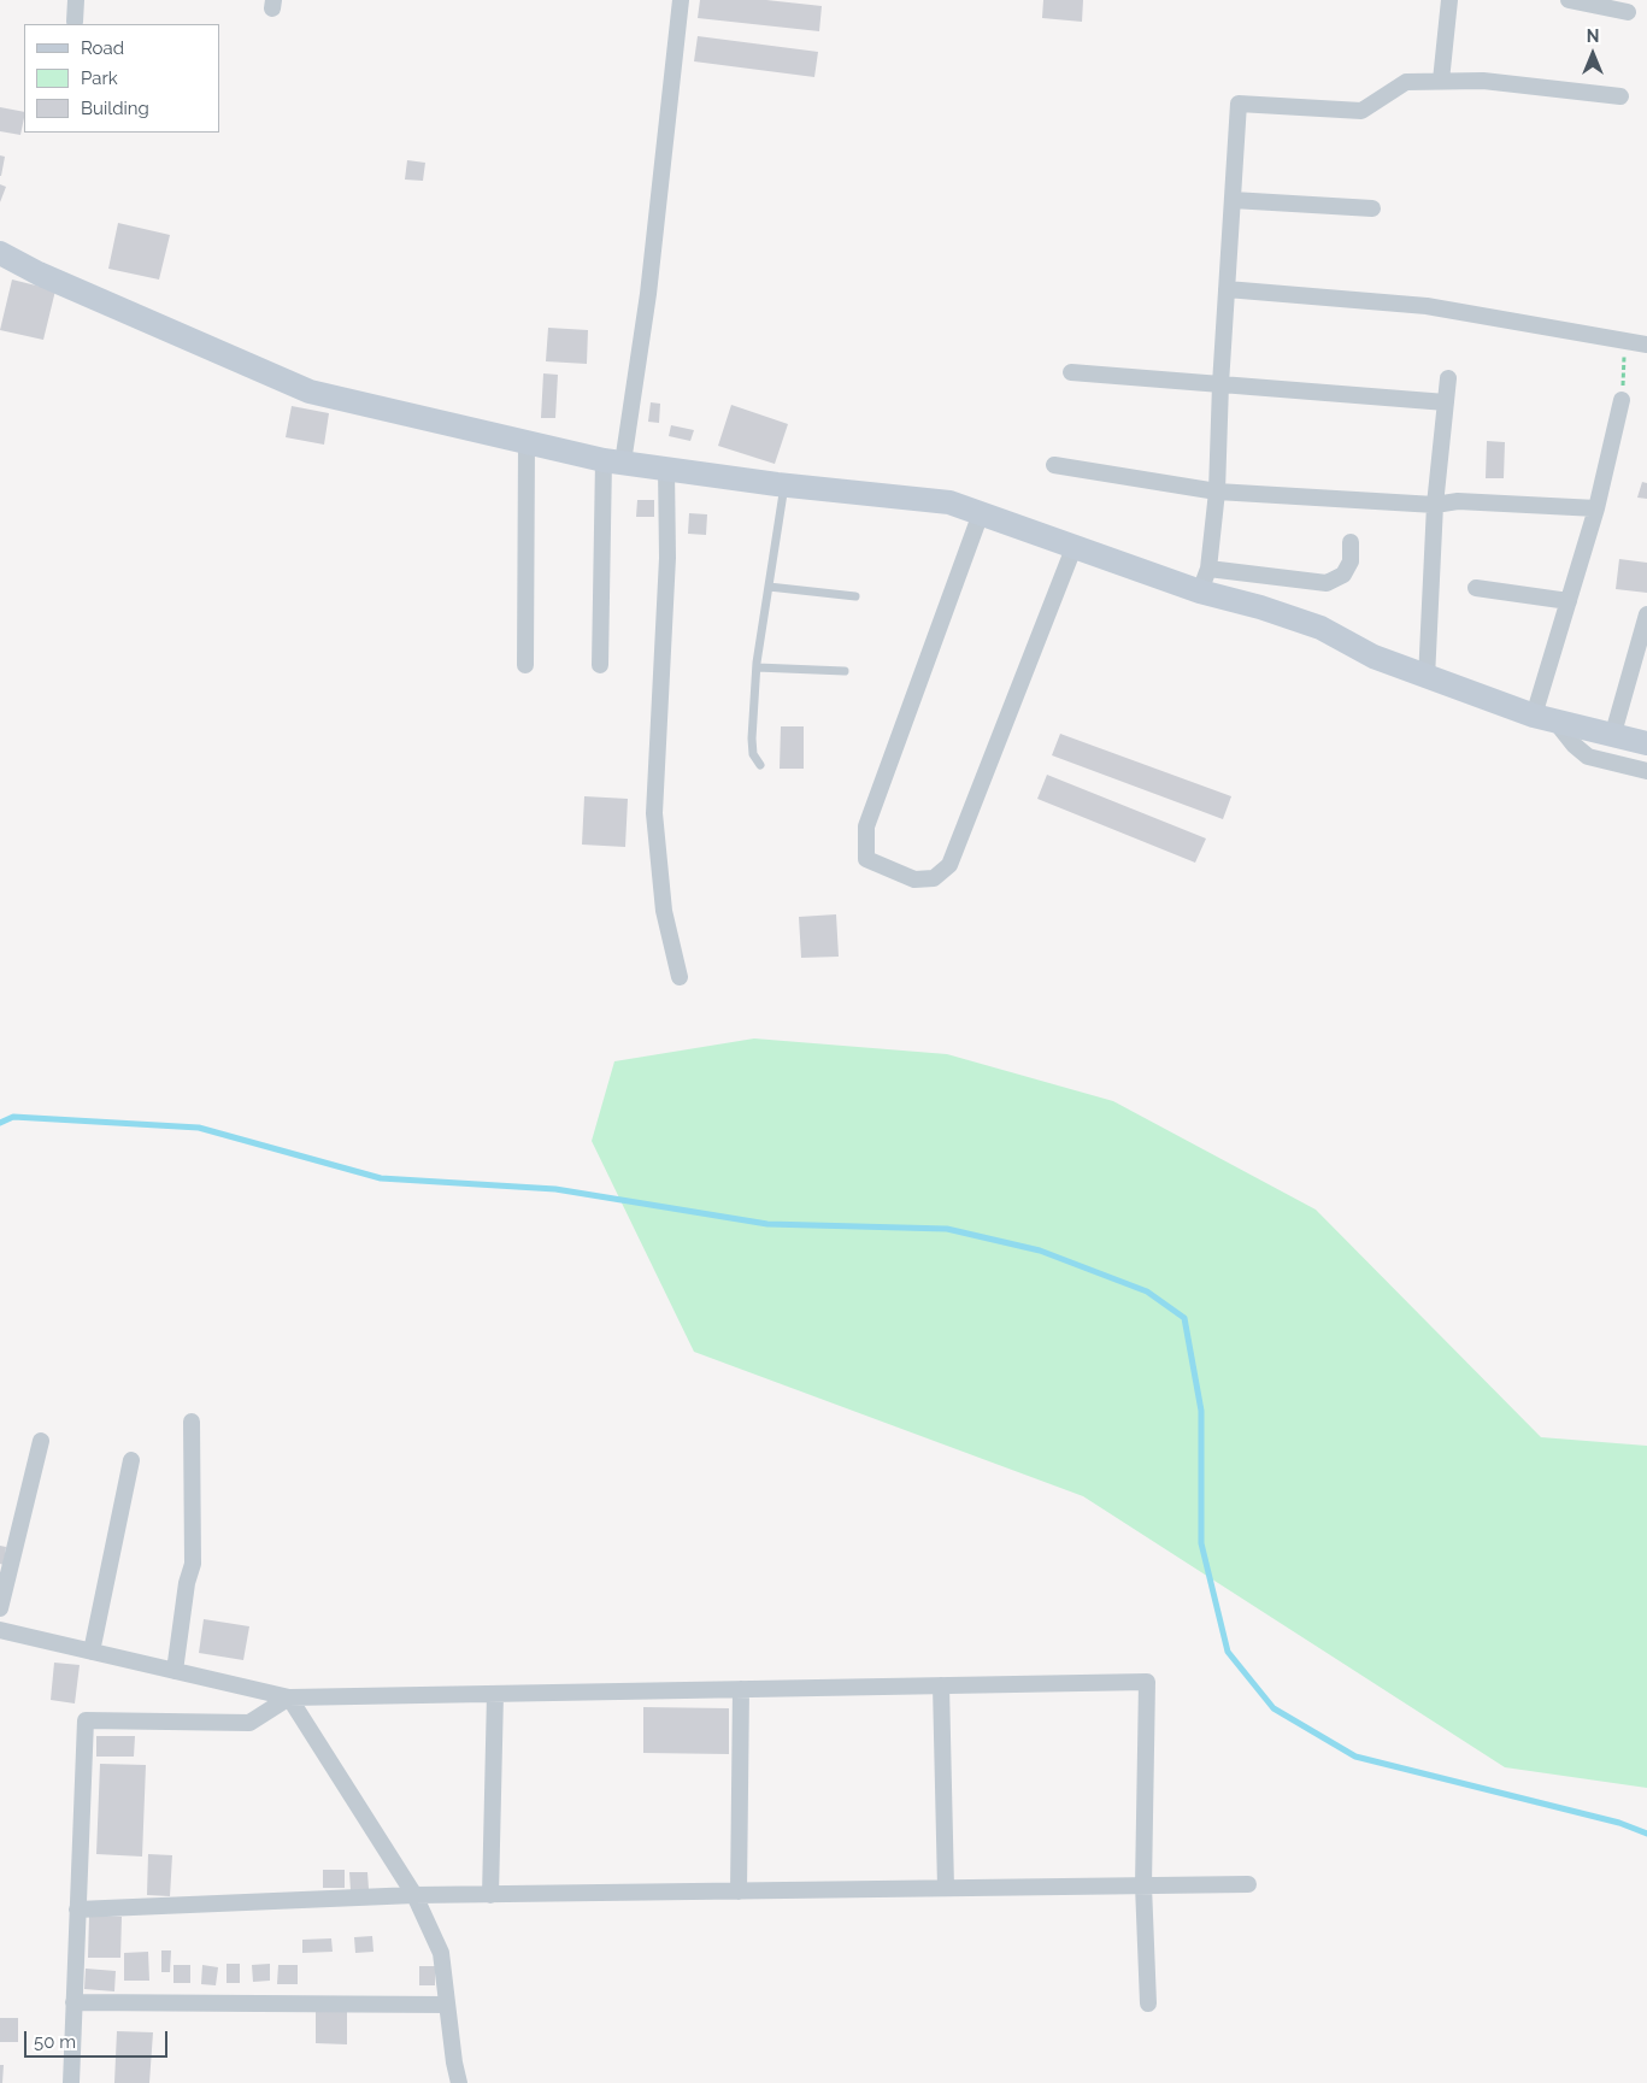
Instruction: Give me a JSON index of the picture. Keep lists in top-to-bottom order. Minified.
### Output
{"legend":["Road","Park","Building"],"scale_bar":"50 m","north":"top"}
